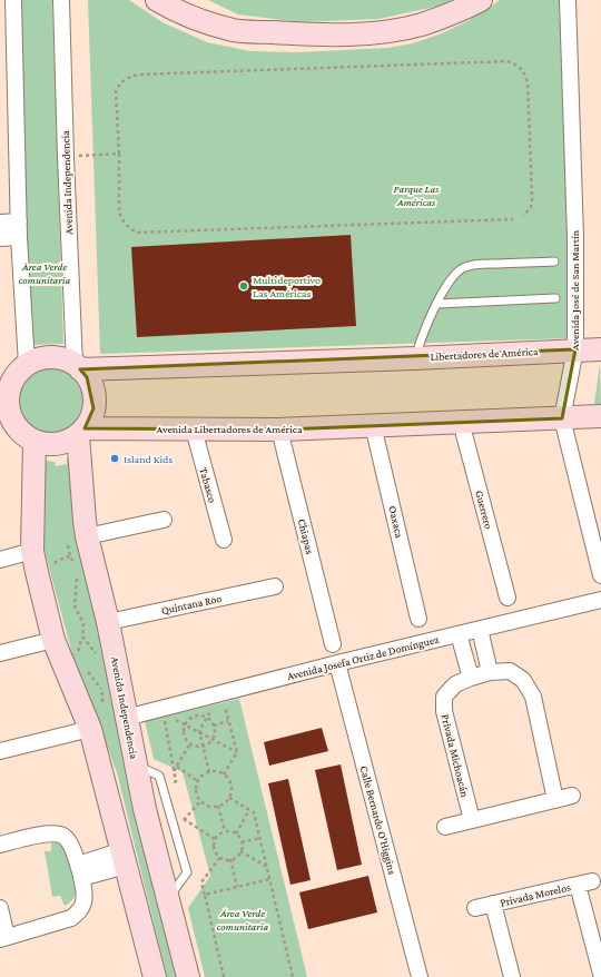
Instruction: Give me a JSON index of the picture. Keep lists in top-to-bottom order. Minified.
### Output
{"streets":{"main road":["Avenida Independencia","Libertadores de América","Avenida Libertadores de América"],"street":["Avenida José de San Martín","Tabasco","Guerrero","Oaxaca","Chiapas","Quintana Roo","Avenida Josefa Ortiz de Domínguez","Privada Michoacán","Calle Bernardo O'Higgins","Privada Morelos"]},"crossings":[["Avenida Independencia","Libertadores de América"],["Avenida Independencia","Avenida Libertadores de América"],["Avenida Independencia","Quintana Roo"],["Avenida Independencia","Avenida Josefa Ortiz de Domínguez"],["Avenida José de San Martín","Libertadores de América"],["Libertadores de América","Avenida Libertadores de América"],["Avenida Libertadores de América","Tabasco"],["Avenida Libertadores de América","Oaxaca"],["Avenida Libertadores de América","Chiapas"],["Avenida Josefa Ortiz de Domínguez","Calle Bernardo O'Higgins"]],"parks":["Parque Las Américas","Àrea Verde comunitaria","Área Verde comunitaria"],"places":["Multideportivo Las Américas","Island Kids"]}
